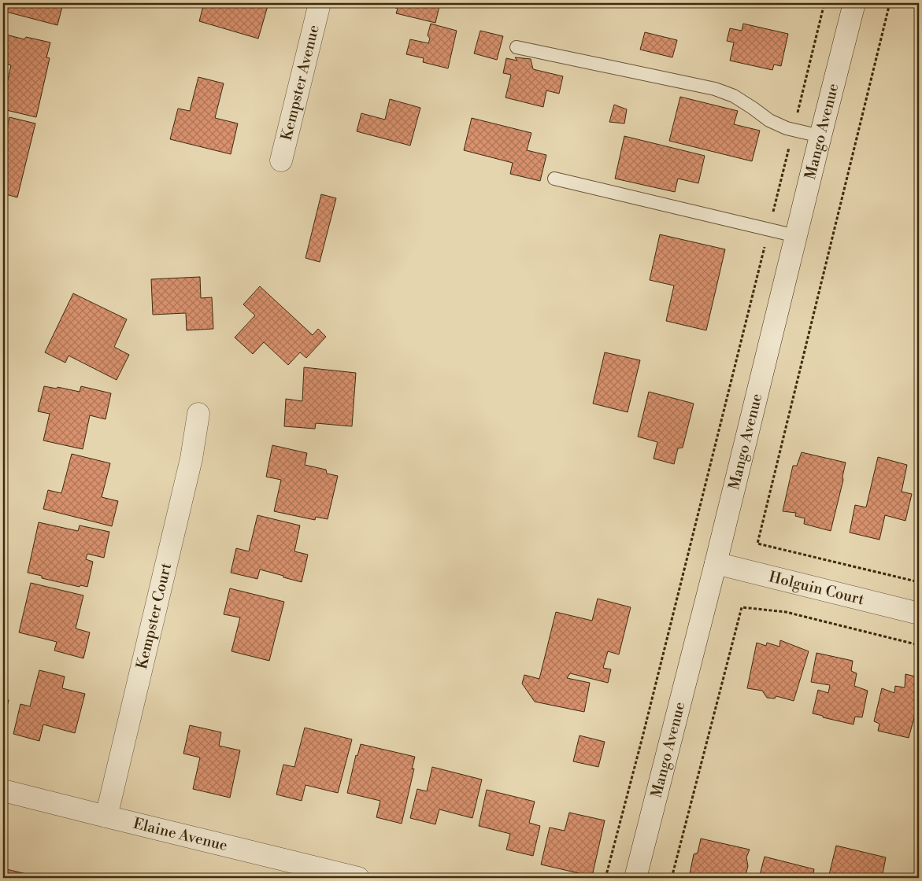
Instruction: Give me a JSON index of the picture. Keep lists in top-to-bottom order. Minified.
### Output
{"streets":{"street":["Kempster Avenue","Mango Avenue","Holguin Court","Kempster Court","Elaine Avenue"]},"crossings":[["Mango Avenue","Holguin Court"],["Kempster Court","Elaine Avenue"]]}
